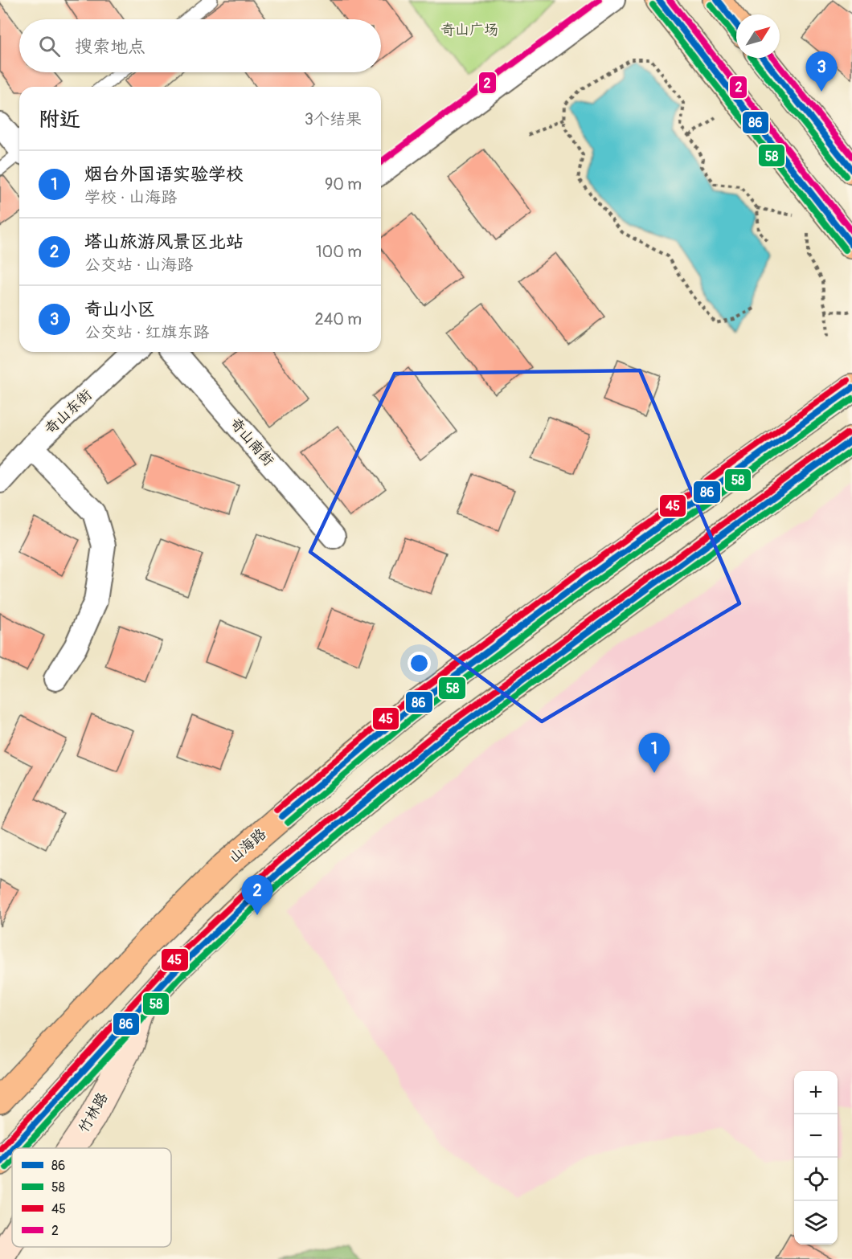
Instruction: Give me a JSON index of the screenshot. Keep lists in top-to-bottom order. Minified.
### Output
{"streets":{"main road":["山海路","竹林路"],"street":["奇山东街","奇山南街"]},"parks":["奇山广场"],"lines":["transit line 86","transit line 2","transit line 58","transit line 45"],"legend":["86","58","45","2"],"north":"top right","page":{"search":"搜索地点","pins":["3","1","2"],"heading":["附近","3个结果"],"list":[{"mark":"1","name":"烟台外国语实验学校","note":"学校 · 山海路","value":"90 m"},{"mark":"2","name":"塔山旅游风景区北站","note":"公交站 · 山海路","value":"100 m"},{"mark":"3","name":"奇山小区","note":"公交站 · 红旗东路","value":"240 m"}],"map_buttons":["+","−"]}}
